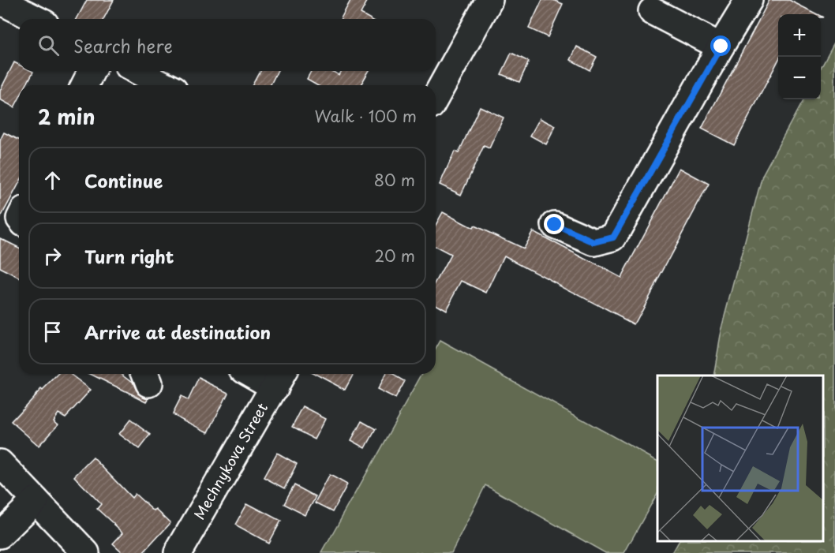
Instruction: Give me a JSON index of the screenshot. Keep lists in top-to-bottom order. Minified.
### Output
{"streets":{"street":["Mechnykova Street"]},"page":{"map_buttons":["+","−"],"search":"Search here","heading":["2 min","Walk · 100 m"],"list":[["Continue","80 m"],["Turn right","20 m"],"Arrive at destination"]}}
